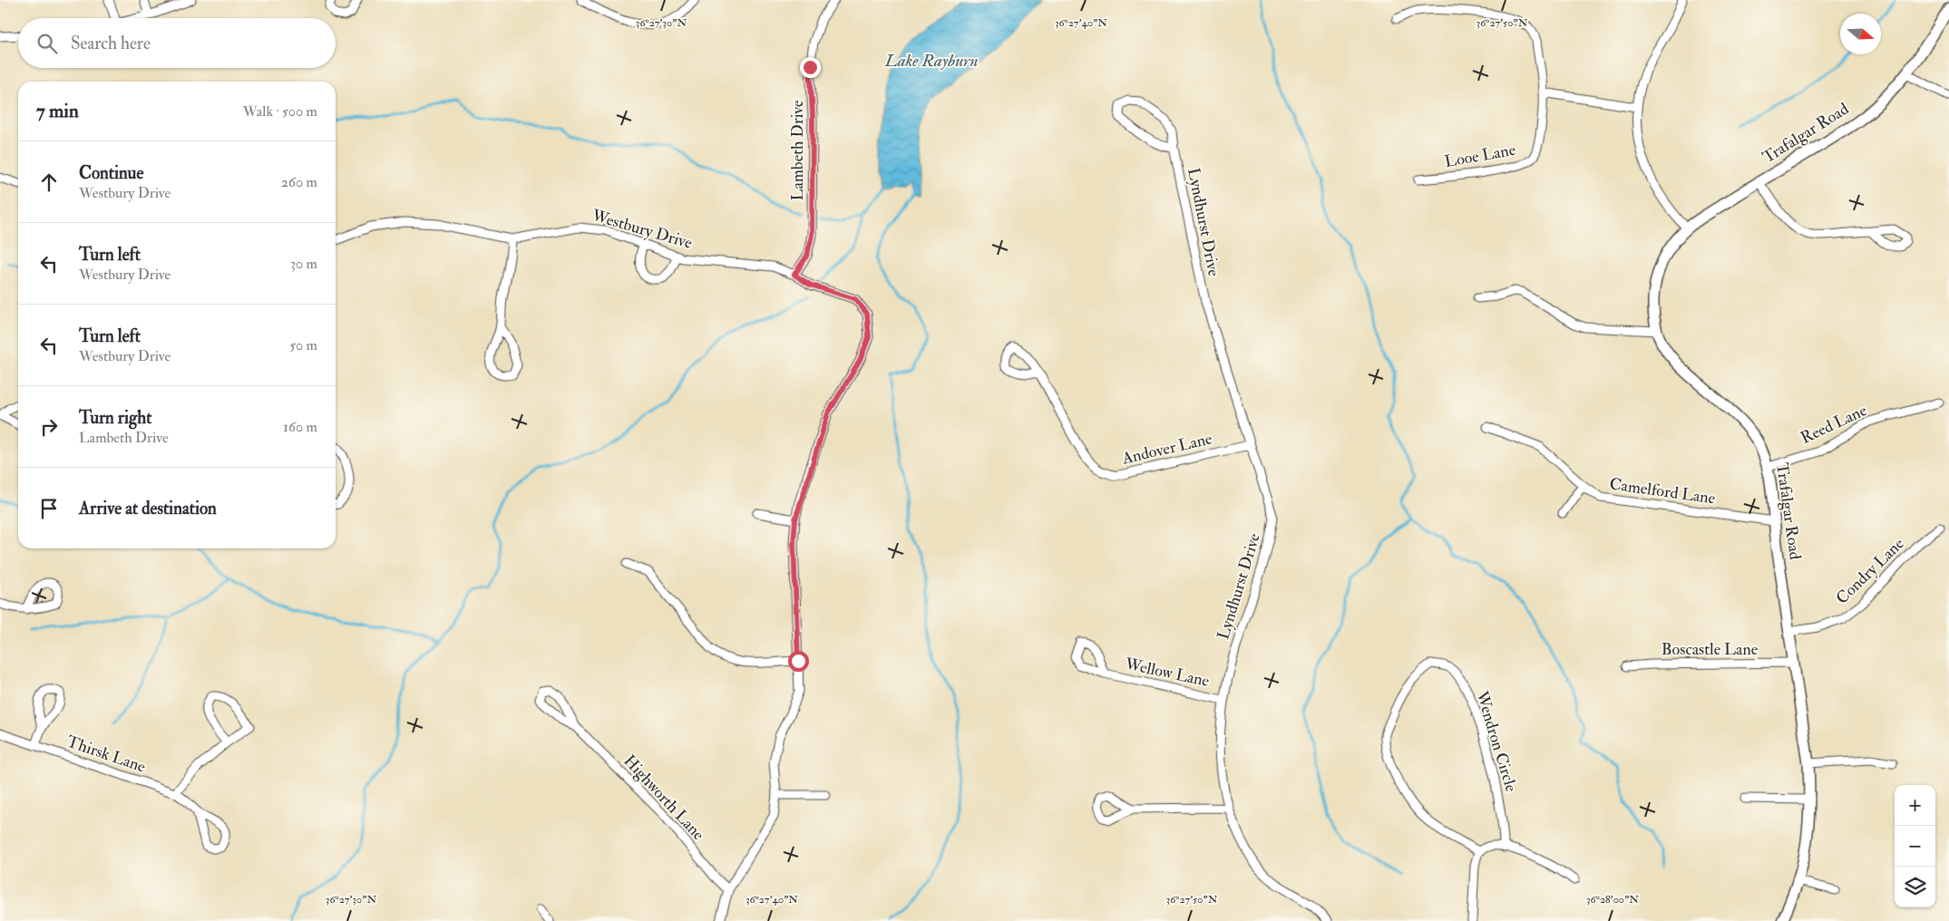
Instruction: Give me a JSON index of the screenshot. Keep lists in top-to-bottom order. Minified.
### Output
{"streets":{"street":["Trafalgar Road","Lambeth Drive","Looe Lane","Lyndhurst Drive","Westbury Drive","Reed Lane","Andover Lane","Camelford Lane","Condry Lane","Boscastle Lane","Wellow Lane","Wendron Circle","Thirsk Lane","Highworth Lane"]},"crossings":[["Trafalgar Road","Reed Lane"],["Trafalgar Road","Camelford Lane"],["Trafalgar Road","Condry Lane"],["Trafalgar Road","Boscastle Lane"],["Lambeth Drive","Westbury Drive"],["Lyndhurst Drive","Andover Lane"],["Lyndhurst Drive","Wellow Lane"],["Westbury Drive","Highworth Lane"]],"water":["Lake Rayburn"],"north":"right","page":{"search":"Search here","heading":["7 min","Walk · 500 m"],"list":[["Continue","Westbury Drive","260 m"],["Turn left","Westbury Drive","30 m"],["Turn left","Westbury Drive","50 m"],["Turn right","Lambeth Drive","160 m"],"Arrive at destination"],"map_buttons":["+","−"]},"coordinates":["36°27'30\"N","36°27'40\"N","36°27'50\"N","36°28'00\"N"]}
